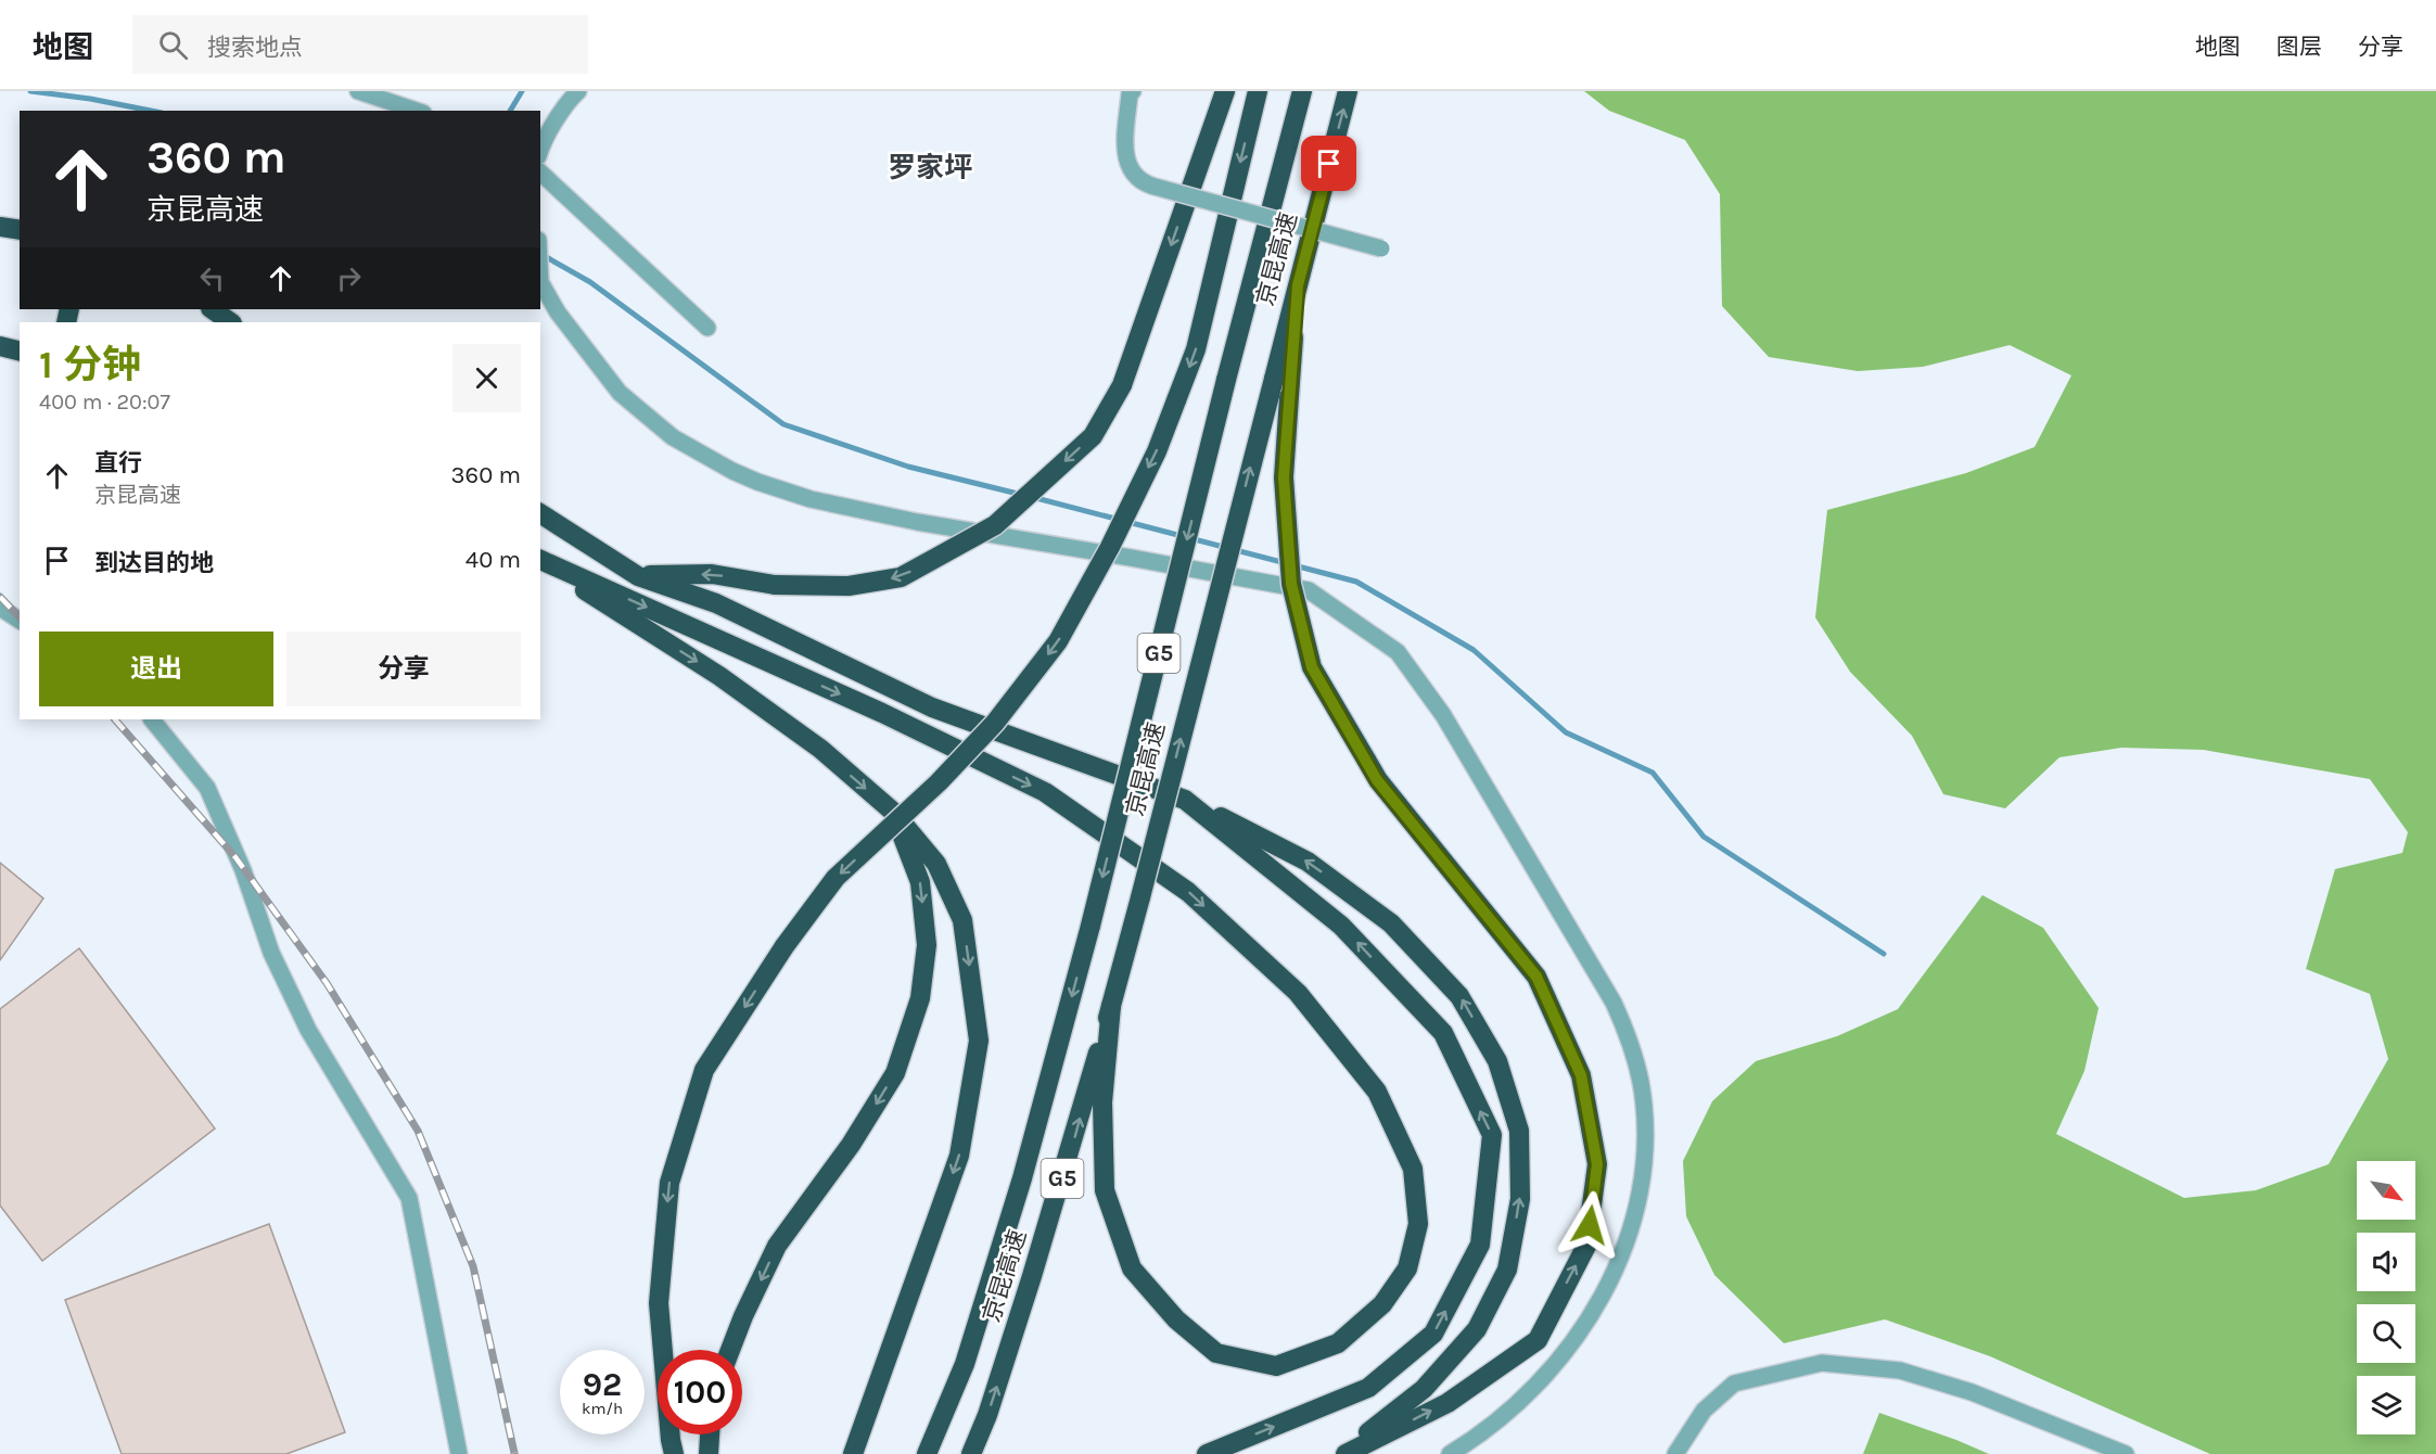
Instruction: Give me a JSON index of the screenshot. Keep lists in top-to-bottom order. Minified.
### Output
{"streets":{"highway":["京昆高速","G5"]},"districts":["罗家坪"],"north":"bottom right","page":{"header":"地图","search":"搜索地点","nav":["地图","图层","分享"],"turn":["360 m","京昆高速"],"heading":["1 分钟","400 m · 20:07"],"list":[{"name":"直行","note":"京昆高速","value":"360 m"},{"name":"到达目的地","value":"40 m"}],"buttons":["退出","分享"],"speed":"92 km/h","limit":"100"}}
